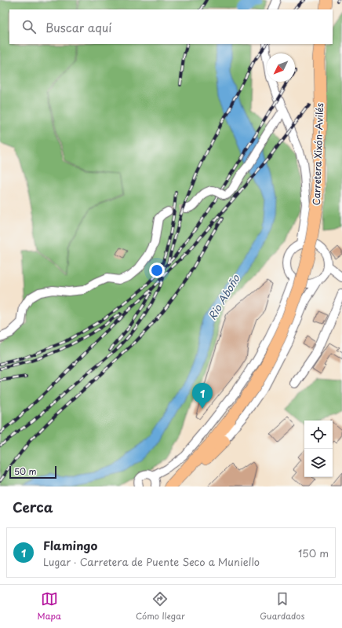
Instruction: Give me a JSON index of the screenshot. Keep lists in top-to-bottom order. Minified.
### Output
{"streets":{"highway":["Carretera Xixón-Avilés"]},"water":["Rio Aboño"],"scale_bar":"50 m","north":"bottom left","page":{"search":"Buscar aquí","pins":"1","scale":"50 m","heading":"Cerca","list":[{"mark":"1","name":"Flamingo","note":"Lugar · Carretera de Puente Seco a Muniello","value":"150 m"}],"nav":["Mapa","Cómo llegar","Guardados"]}}
